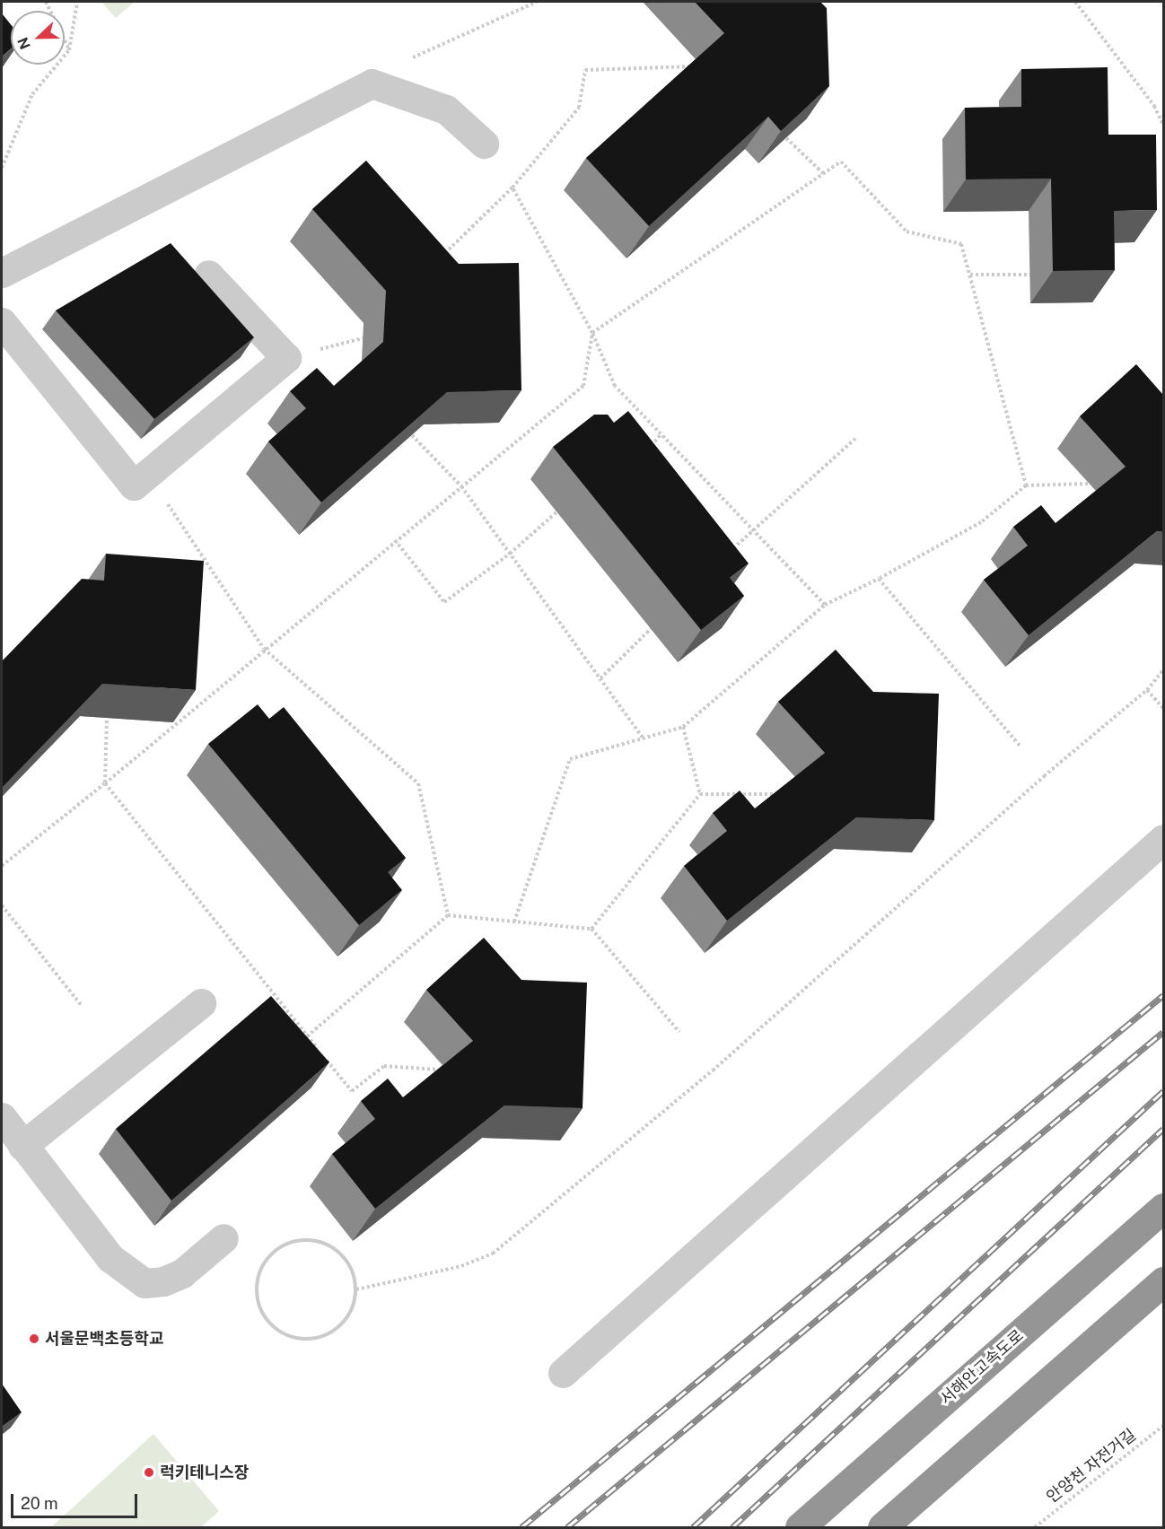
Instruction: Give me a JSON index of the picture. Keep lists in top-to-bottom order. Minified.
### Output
{"streets":{"highway":["서해안고속도로"],"path":["안양천 자전거길"]},"places":["서울문백초등학교","럭키테니스장"],"scale_bar":"20 m","north":"left"}
